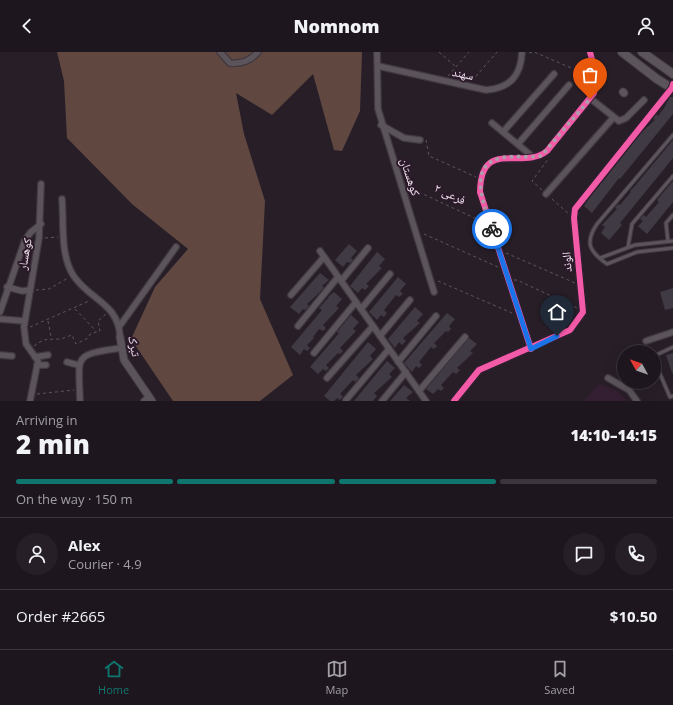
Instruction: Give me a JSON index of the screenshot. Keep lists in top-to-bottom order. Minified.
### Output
{"streets":{"street":["سهند","کوهستان","کوهسار","الوند","تبرک"],"path":["فرعی ۲"]},"crossings":[["سهند","کوهستان"],["کوهستان","فرعی ۲"]],"north":"top left","page":{"header":"Nomnom","heading":["2 min","Arriving in","14:10–14:15"],"panel":["Alex","Courier · 4.9","Order #2665","$10.50"],"bar":"On the way · 150 m","tabs":["Home","Map","Saved"]}}
